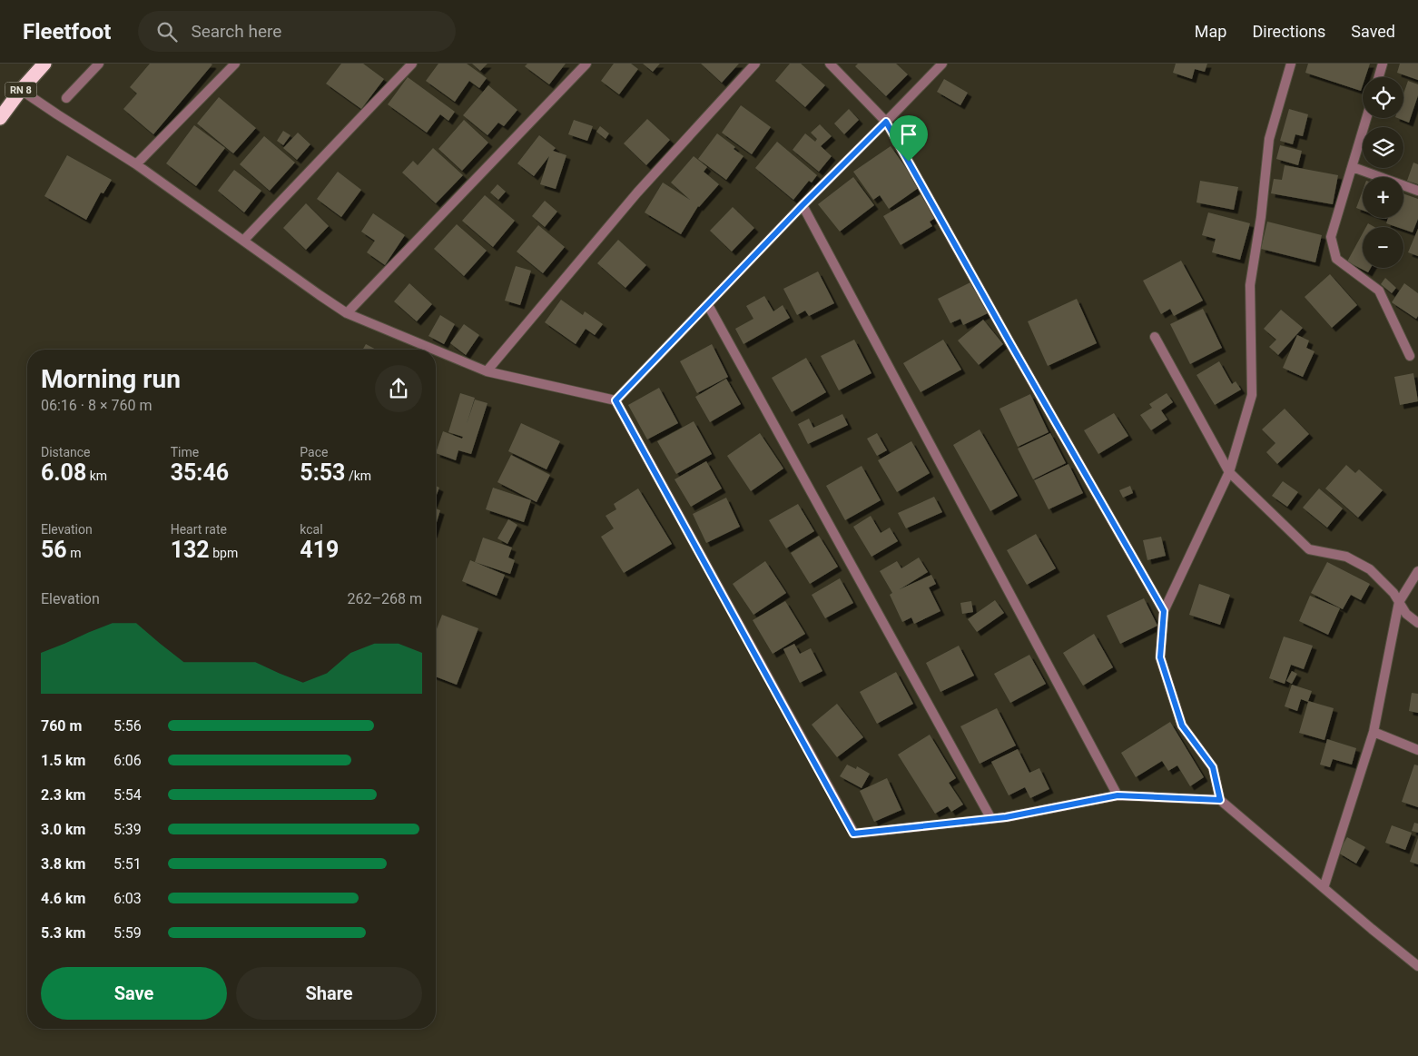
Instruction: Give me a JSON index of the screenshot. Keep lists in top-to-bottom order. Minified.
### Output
{"streets":{"highway":["RN 8"]},"page":{"header":"Fleetfoot","search":"Search here","nav":["Map","Directions","Saved"],"map_buttons":["+","−"],"heading":["Morning run","06:16 · 8 × 760 m"],"stats":[["Distance","6.08 km"],["Time","35:46"],["Pace","5:53 /km"],["Elevation","56 m"],["Heart rate","132 bpm"],["kcal","419"]],"chart":["Elevation","262–268 m"],"list":[{"name":"760 m","note":"5:56"},{"name":"1.5 km","note":"6:06"},{"name":"2.3 km","note":"5:54"},{"name":"3.0 km","note":"5:39"},{"name":"3.8 km","note":"5:51"},{"name":"4.6 km","note":"6:03"},{"name":"5.3 km","note":"5:59"}],"buttons":["Save","Share"]}}
